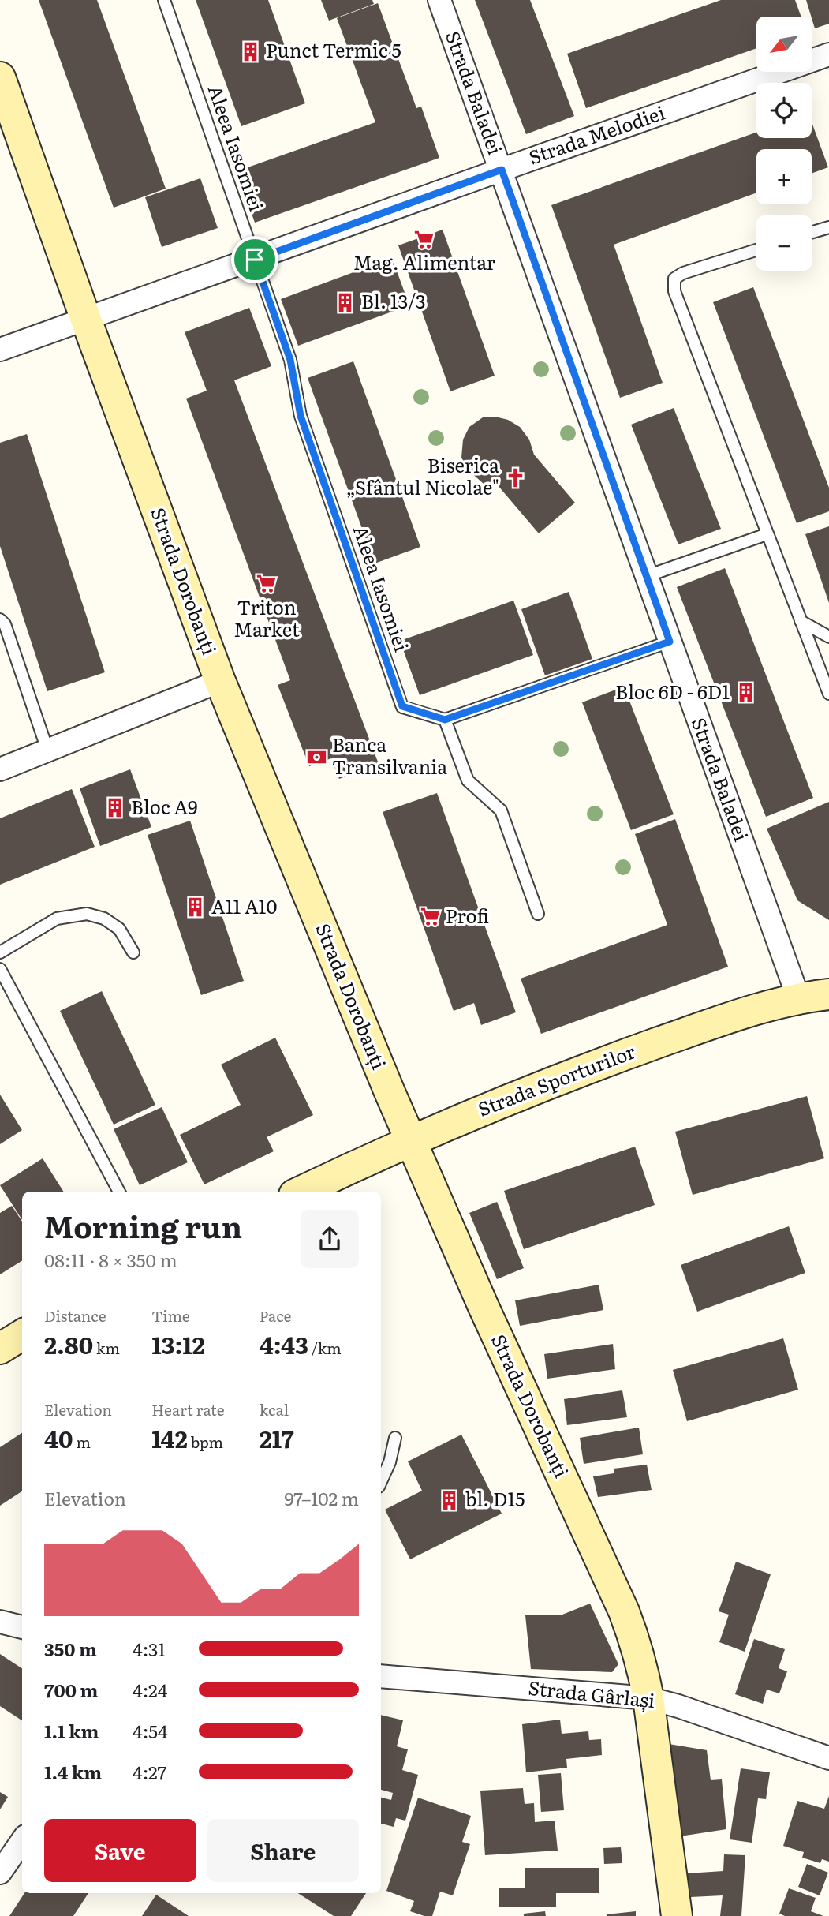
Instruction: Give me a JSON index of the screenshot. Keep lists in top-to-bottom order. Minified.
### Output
{"streets":{"main road":["Strada Dorobanți","Strada Sporturilor"],"street":["Strada Baladei","Strada Melodiei","Strada Gârlași"],"lane":["Aleea Iasomiei"]},"crossings":[["Strada Baladei","Strada Melodiei"],["Strada Baladei","Strada Sporturilor"],["Strada Melodiei","Aleea Iasomiei"],["Strada Melodiei","Strada Dorobanți"],["Strada Dorobanți","Strada Sporturilor"],["Strada Dorobanți","Strada Gârlași"]],"places":{"building":["Punct Termic 5","Bl. 13/3","Bloc 6D - 6D1","Bloc A9","A11 A10","bl. D15"],"supermarket":["Mag. Alimentar","Triton Market","Profi"],"church":["Biserica „Sfântul Nicolae\""],"bank":["Banca Transilvania"]},"north":"bottom left","page":{"map_buttons":["+","−"],"heading":["Morning run","08:11 · 8 × 350 m"],"stats":[["Distance","2.80 km"],["Time","13:12"],["Pace","4:43 /km"],["Elevation","40 m"],["Heart rate","142 bpm"],["kcal","217"]],"chart":["Elevation","97–102 m"],"list":[{"name":"350 m","note":"4:31"},{"name":"700 m","note":"4:24"},{"name":"1.1 km","note":"4:54"},{"name":"1.4 km","note":"4:27"}],"buttons":["Save","Share"]}}
